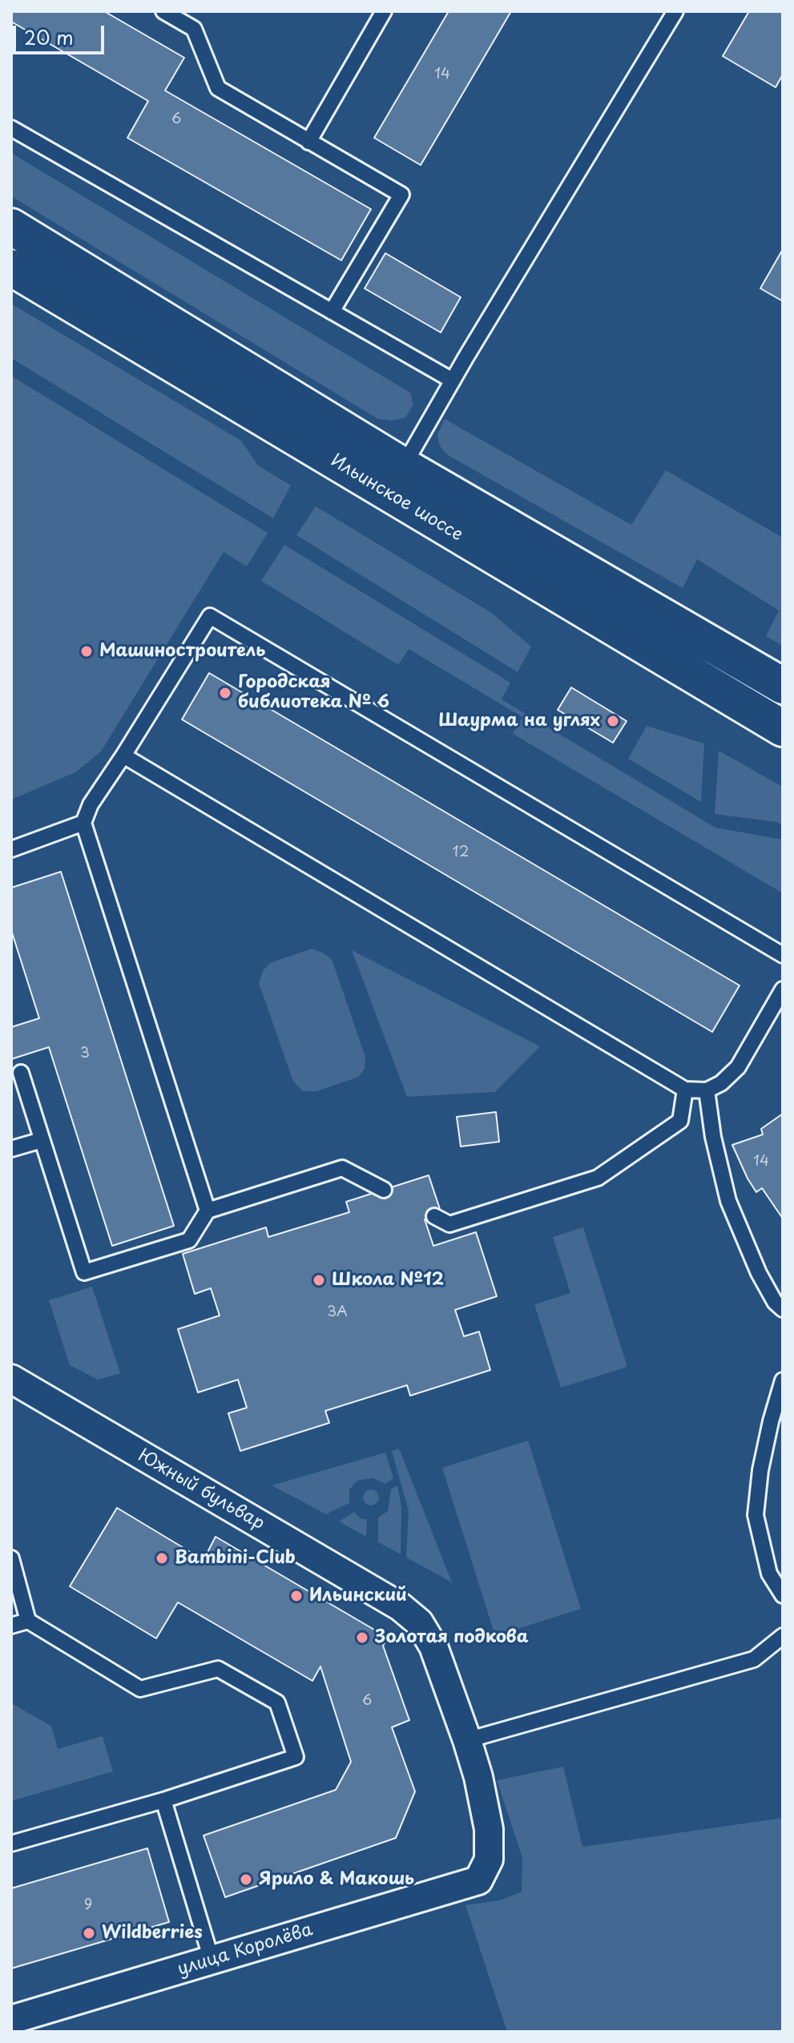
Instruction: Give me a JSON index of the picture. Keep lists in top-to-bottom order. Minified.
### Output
{"streets":{"main road":["Ильинское шоссе"],"street":["Южный бульвар","улица Королёва"]},"crossings":[["Южный бульвар","улица Королёва"]],"places":["Машиностроитель","Городская библиотека № 6","Шаурма на углях","Школа №12","Bambini-Club","Ильинский","Золотая подкова","Ярило & Макошь","Wildberries"],"house_numbers":["14","6","12","3","14","3А","6","9"],"scale_bar":"20 m"}
